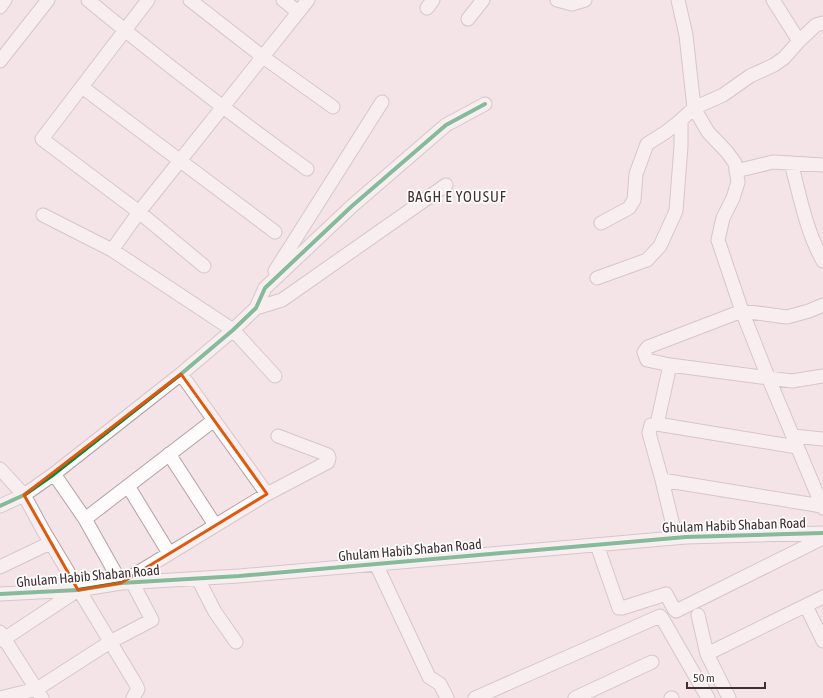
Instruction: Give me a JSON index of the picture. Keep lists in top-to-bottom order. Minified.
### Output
{"streets":{"street":["Ghulam Habib Shaban Road"]},"districts":["BAGH E YOUSUF"],"scale_bar":"50 m"}
